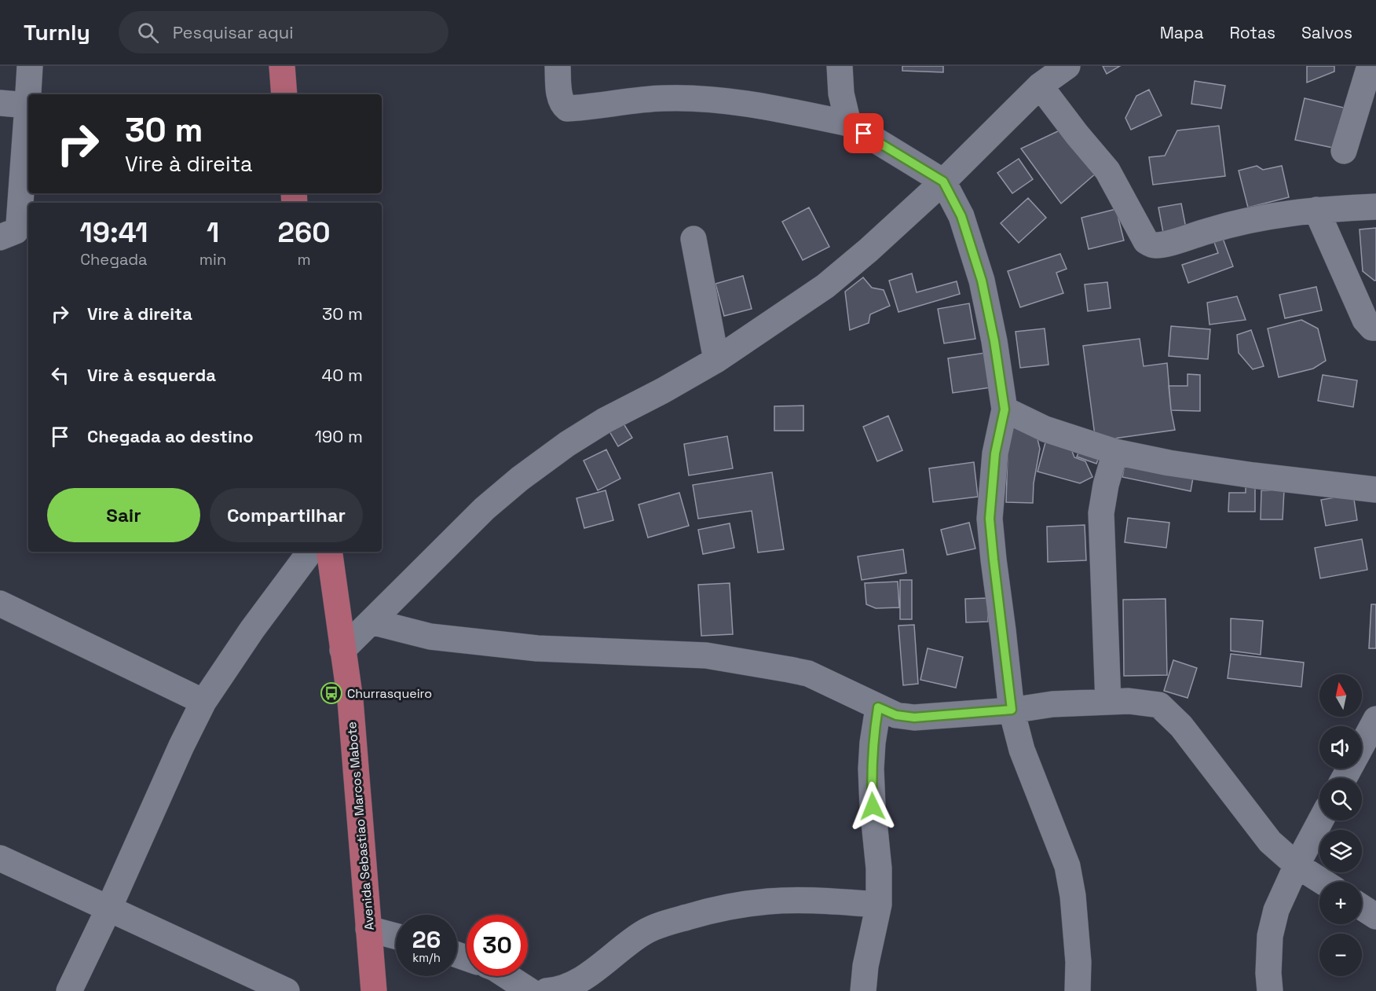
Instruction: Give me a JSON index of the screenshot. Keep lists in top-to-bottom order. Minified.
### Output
{"streets":{"main road":["Avenida Sebastiao Marcos Mabote"]},"places":{"bus stop":["Churrasqueiro"]},"north":"top","page":{"header":"Turnly","search":"Pesquisar aqui","nav":["Mapa","Rotas","Salvos"],"turn":["30 m","Vire à direita"],"eta":["19:41","Chegada","1","min","260","m"],"list":[{"name":"Vire à direita","value":"30 m"},{"name":"Vire à esquerda","value":"40 m"},{"name":"Chegada ao destino","value":"190 m"}],"buttons":["Sair","Compartilhar"],"map_buttons":["+","−"],"speed":"26 km/h","limit":"30"}}
